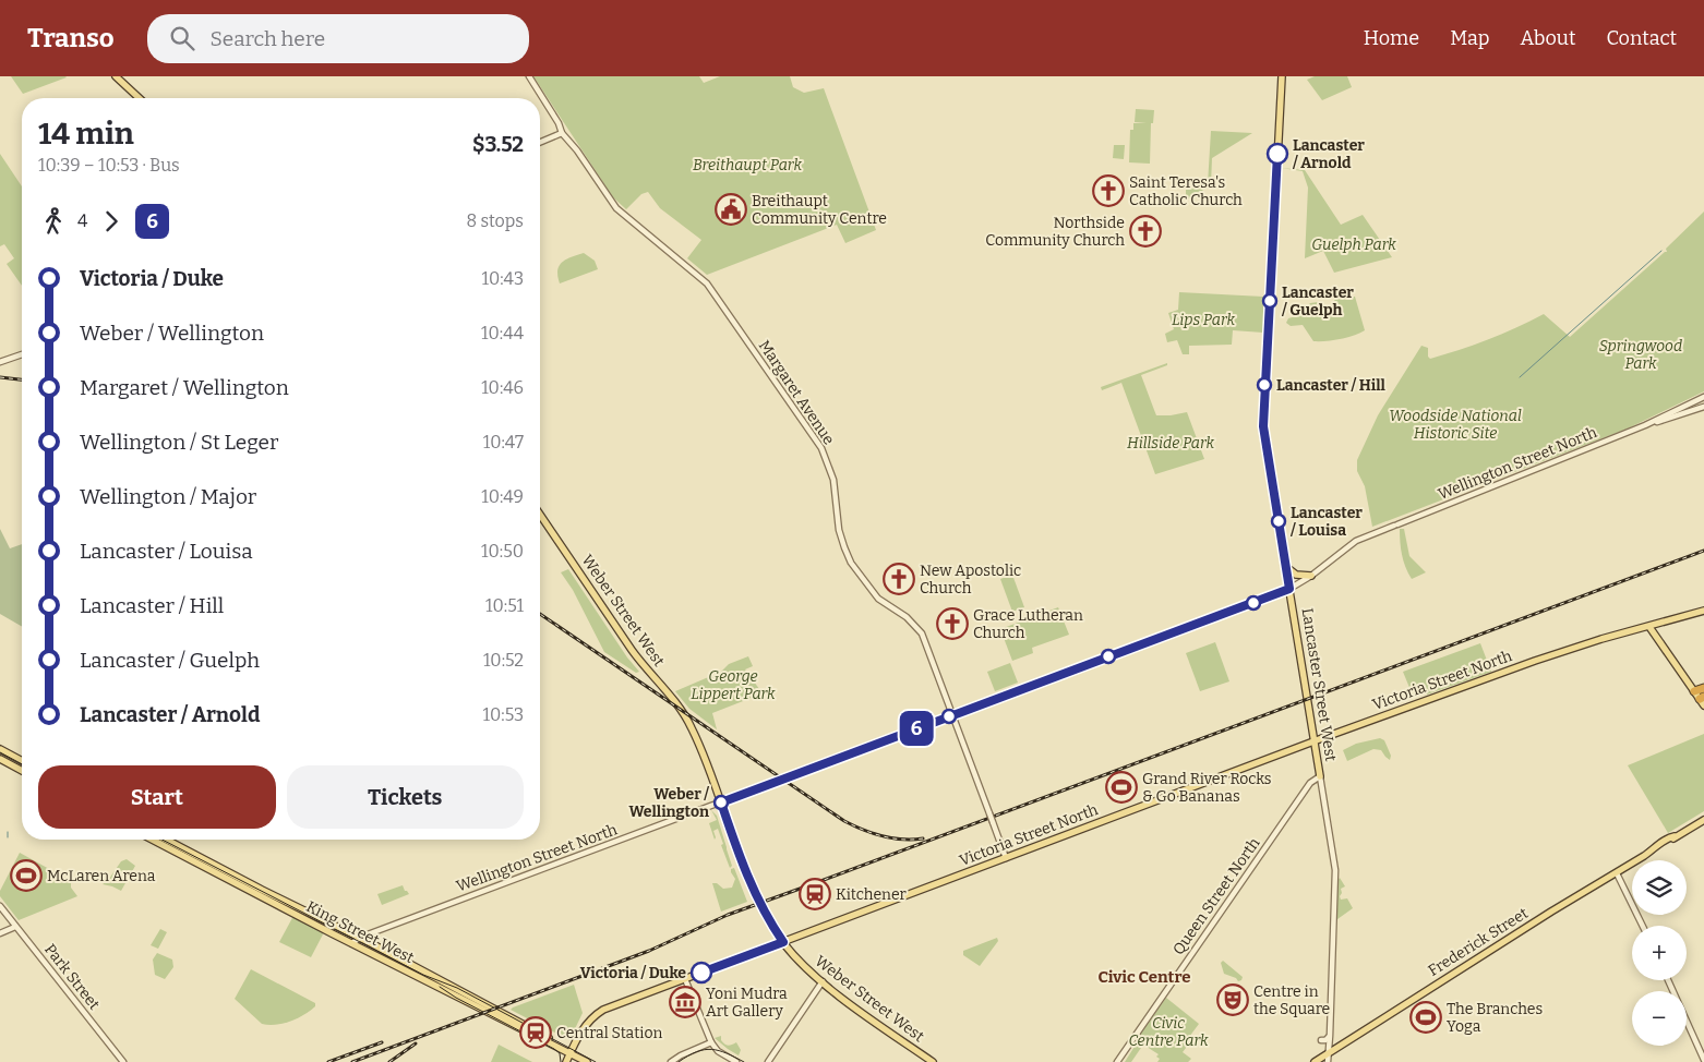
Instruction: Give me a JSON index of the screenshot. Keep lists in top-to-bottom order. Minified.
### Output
{"streets":{"main road":["Weber Street West","Victoria Street North","Lancaster Street West","King Street West","Frederick Street"],"street":["Margaret Avenue","Wellington Street North","Queen Street North","Park Street"]},"crossings":[["Margaret Avenue","Wellington Street North"],["Margaret Avenue","Victoria Street North"],["Wellington Street North","Weber Street West"],["Wellington Street North","Lancaster Street West"],["Wellington Street North","King Street West"],["Weber Street West","Victoria Street North"],["Victoria Street North","Lancaster Street West"],["Victoria Street North","King Street West"],["Lancaster Street West","Queen Street North"]],"districts":["Civic Centre"],"parks":["Breithaupt Park","Guelph Park","Lips Park","Springwood Park","Woodside National Historic Site","Hillside Park","George Lippert Park","Civic Centre Park"],"places":{"other":["Lancaster / Arnold","Lancaster / Guelph","Lancaster / Hill","Lancaster / Louisa","Weber / Wellington","Victoria / Duke"],"church":["Saint Teresa's Catholic Church","Northside Community Church","New Apostolic Church","Grace Lutheran Church"],"public building":["Breithaupt Community Centre"],"sports":["Grand River Rocks & Go Bananas","McLaren Arena","The Branches Yoga"],"station":["Kitchener","Central Station"],"theatre":["Centre in the Square"],"museum":["Yoni Mudra Art Gallery"]},"lines":["bus line 6"],"page":{"header":"Transo","search":"Search here","nav":["Home","Map","About","Contact"],"on_map":"6","heading":["14 min","10:39 – 10:53 · Bus","$3.52"],"legs":["4","6","8 stops"],"list":[{"name":"Victoria / Duke","value":"10:43"},{"name":"Weber / Wellington","value":"10:44"},{"name":"Margaret / Wellington","value":"10:46"},{"name":"Wellington / St Leger","value":"10:47"},{"name":"Wellington / Major","value":"10:49"},{"name":"Lancaster / Louisa","value":"10:50"},{"name":"Lancaster / Hill","value":"10:51"},{"name":"Lancaster / Guelph","value":"10:52"},{"name":"Lancaster / Arnold","value":"10:53"}],"buttons":["Start","Tickets"],"map_buttons":["+","−"]}}
